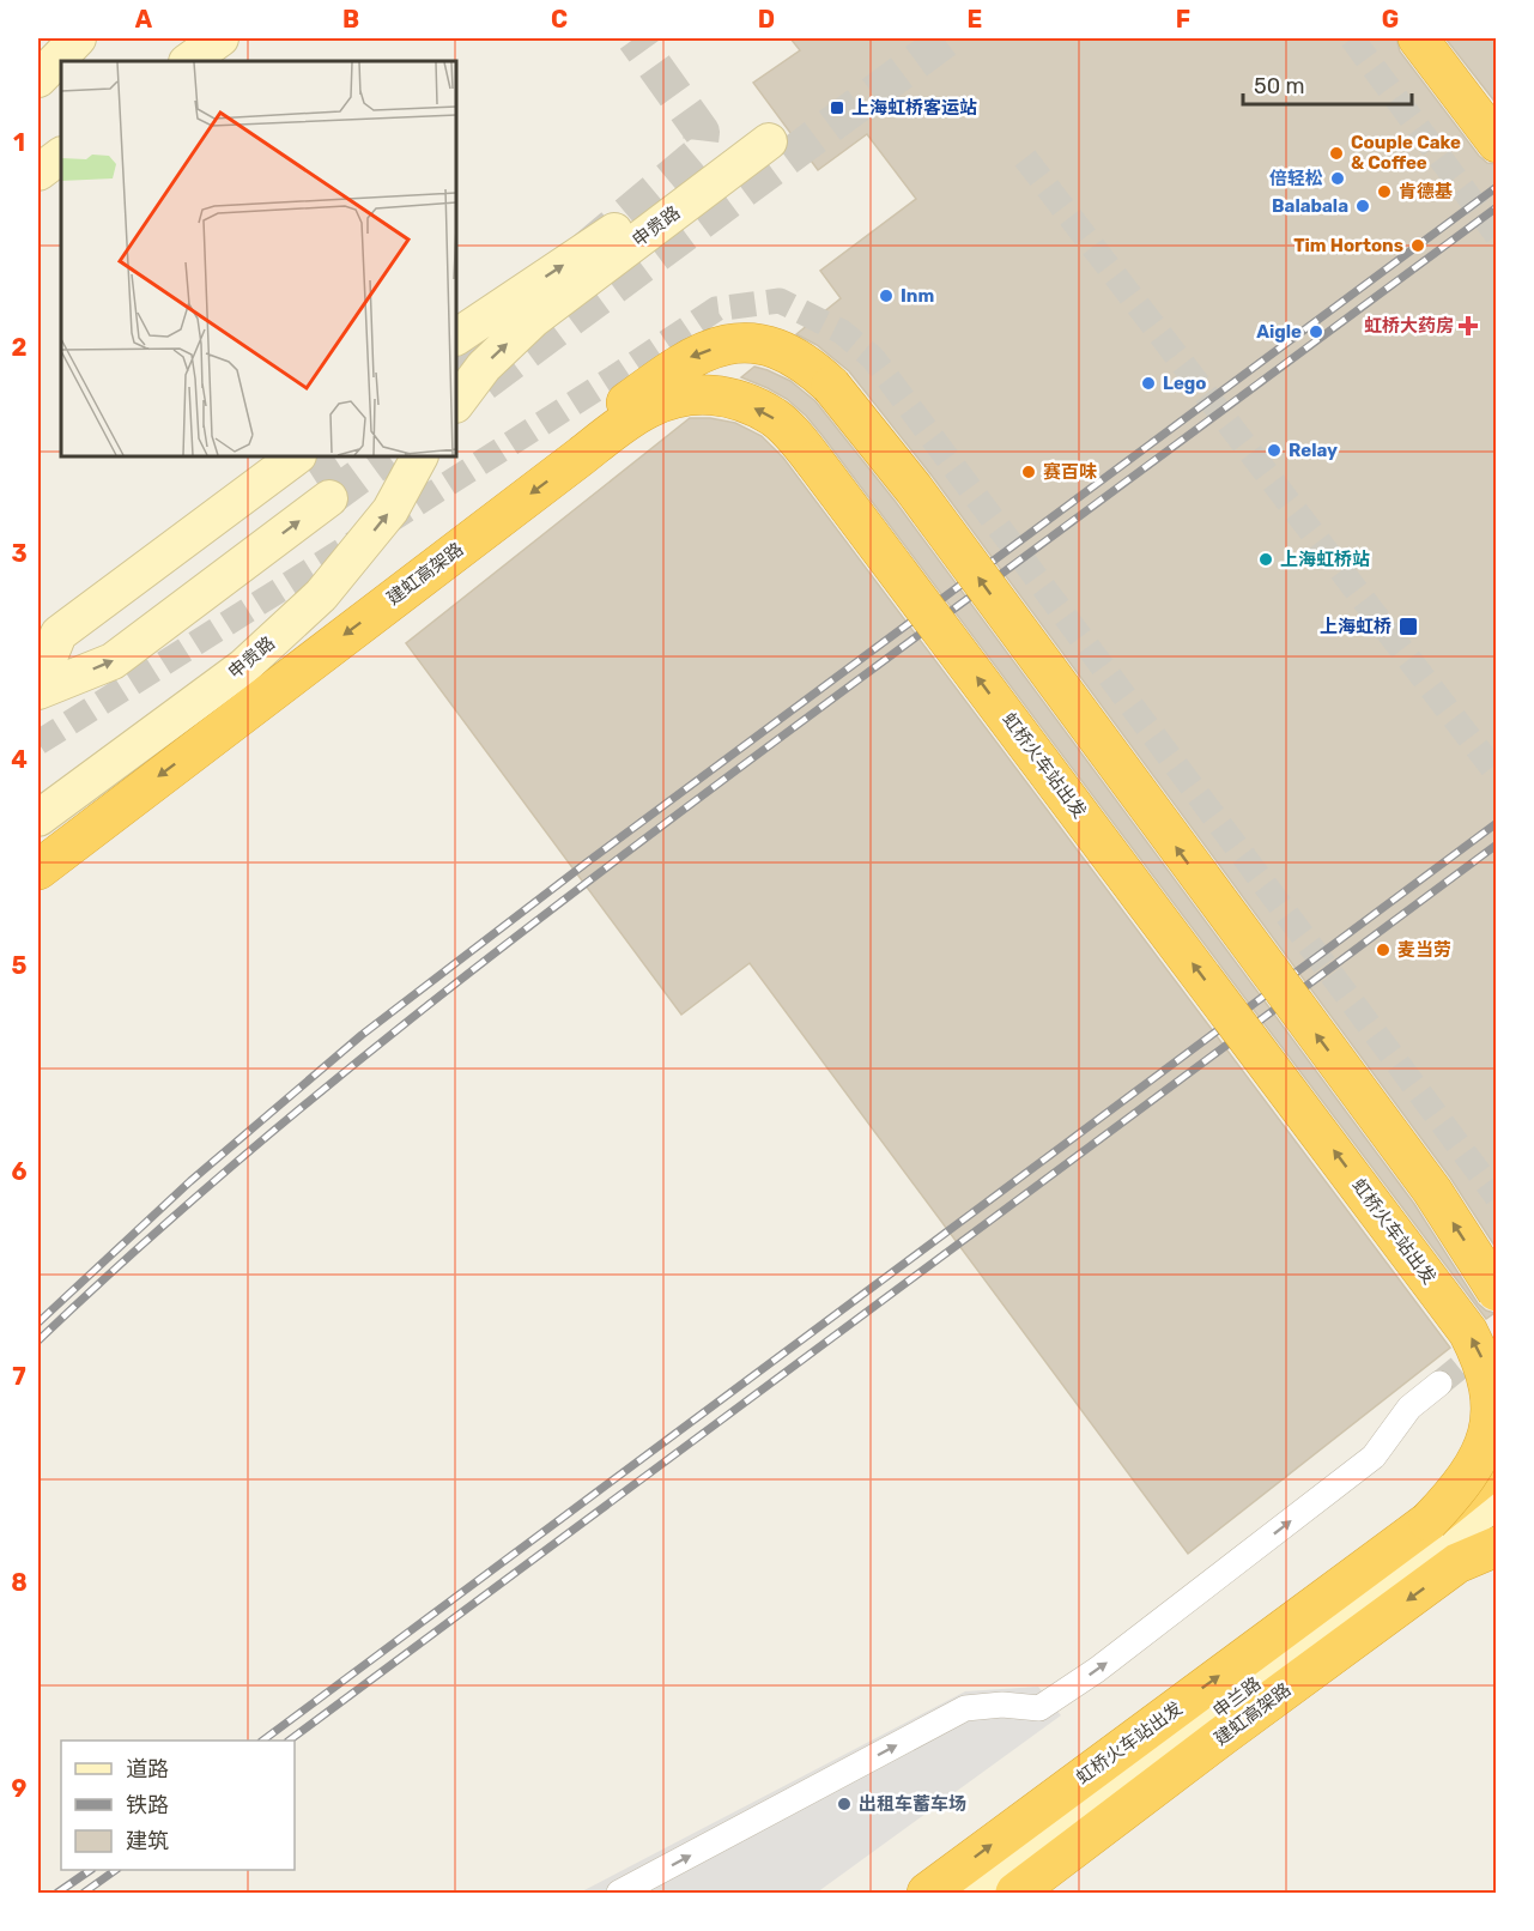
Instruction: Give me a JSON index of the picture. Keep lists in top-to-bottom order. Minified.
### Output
{"streets":{"highway":["建虹高架路","虹桥火车站出发"],"street":["申贵路","申兰路"]},"crossings":[["建虹高架路","虹桥火车站出发"]],"one_way":["建虹高架路"],"places":{"transit":["上海虹桥客运站","上海虹桥"],"other":["Couple Cake & Coffee","倍轻松","肯德基","Balabala","Tim Hortons","Inm","Aigle","Lego","Relay","赛百味","上海虹桥站","麦当劳","出租车蓄车场"],"health":["虹桥大药房"]},"legend":["道路","铁路","建筑"],"scale_bar":"50 m","grid":{"columns":["A","B","C","D","E","F","G"],"rows":["1","2","3","4","5","6","7","8","9"]}}
